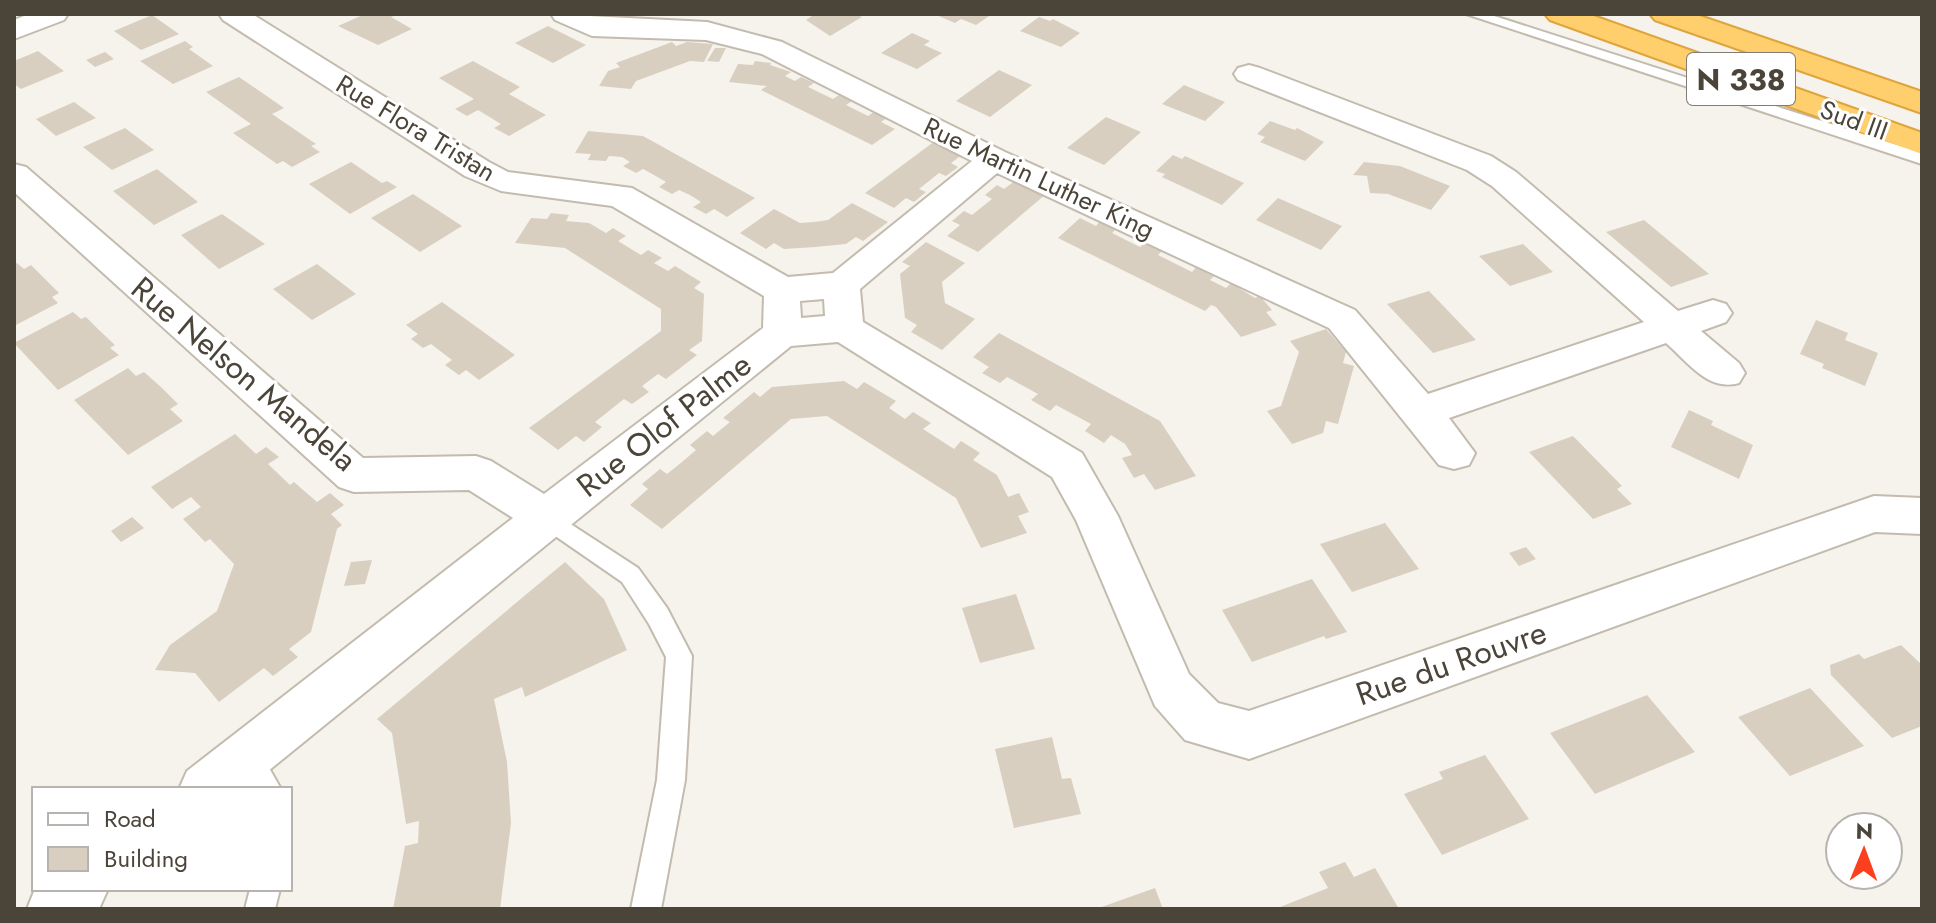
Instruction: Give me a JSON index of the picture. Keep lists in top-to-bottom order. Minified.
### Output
{"streets":{"highway":["N 338","Sud III"],"street":["Rue Flora Tristan","Rue Martin Luther King","Rue Nelson Mandela","Rue Olof Palme","Rue du Rouvre"]},"crossings":[["Rue Nelson Mandela","Rue Olof Palme"]],"legend":["Road","Building"],"north":"top"}
